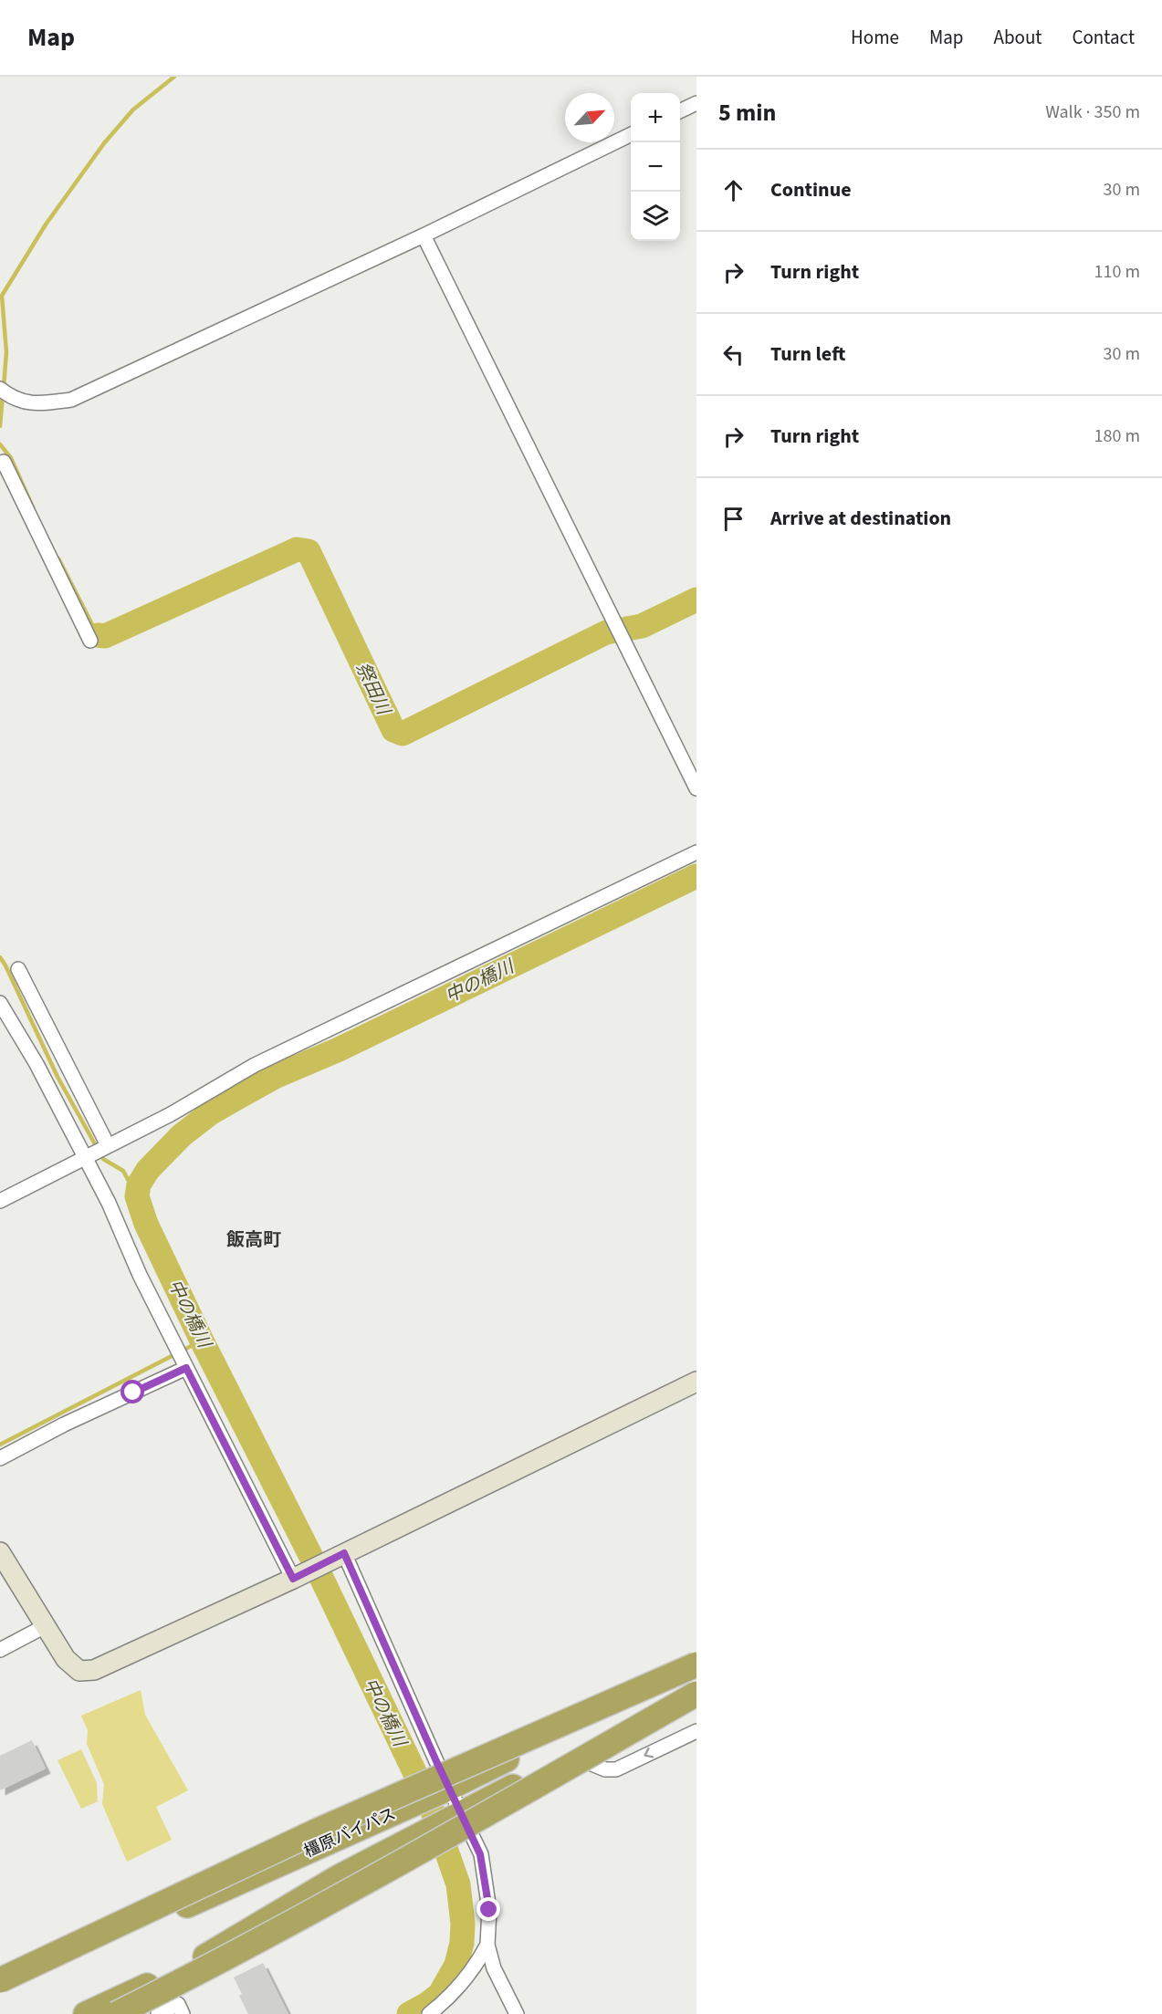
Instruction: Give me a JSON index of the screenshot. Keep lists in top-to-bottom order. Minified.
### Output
{"streets":{"highway":["橿原バイパス"]},"districts":["飯高町"],"water":["祭田川","中の橋川"],"north":"top right","page":{"header":"Map","nav":["Home","Map","About","Contact"],"heading":["5 min","Walk · 350 m"],"map_buttons":["+","−"],"list":[["Continue","30 m"],["Turn right","110 m"],["Turn left","30 m"],["Turn right","180 m"],"Arrive at destination"]}}
